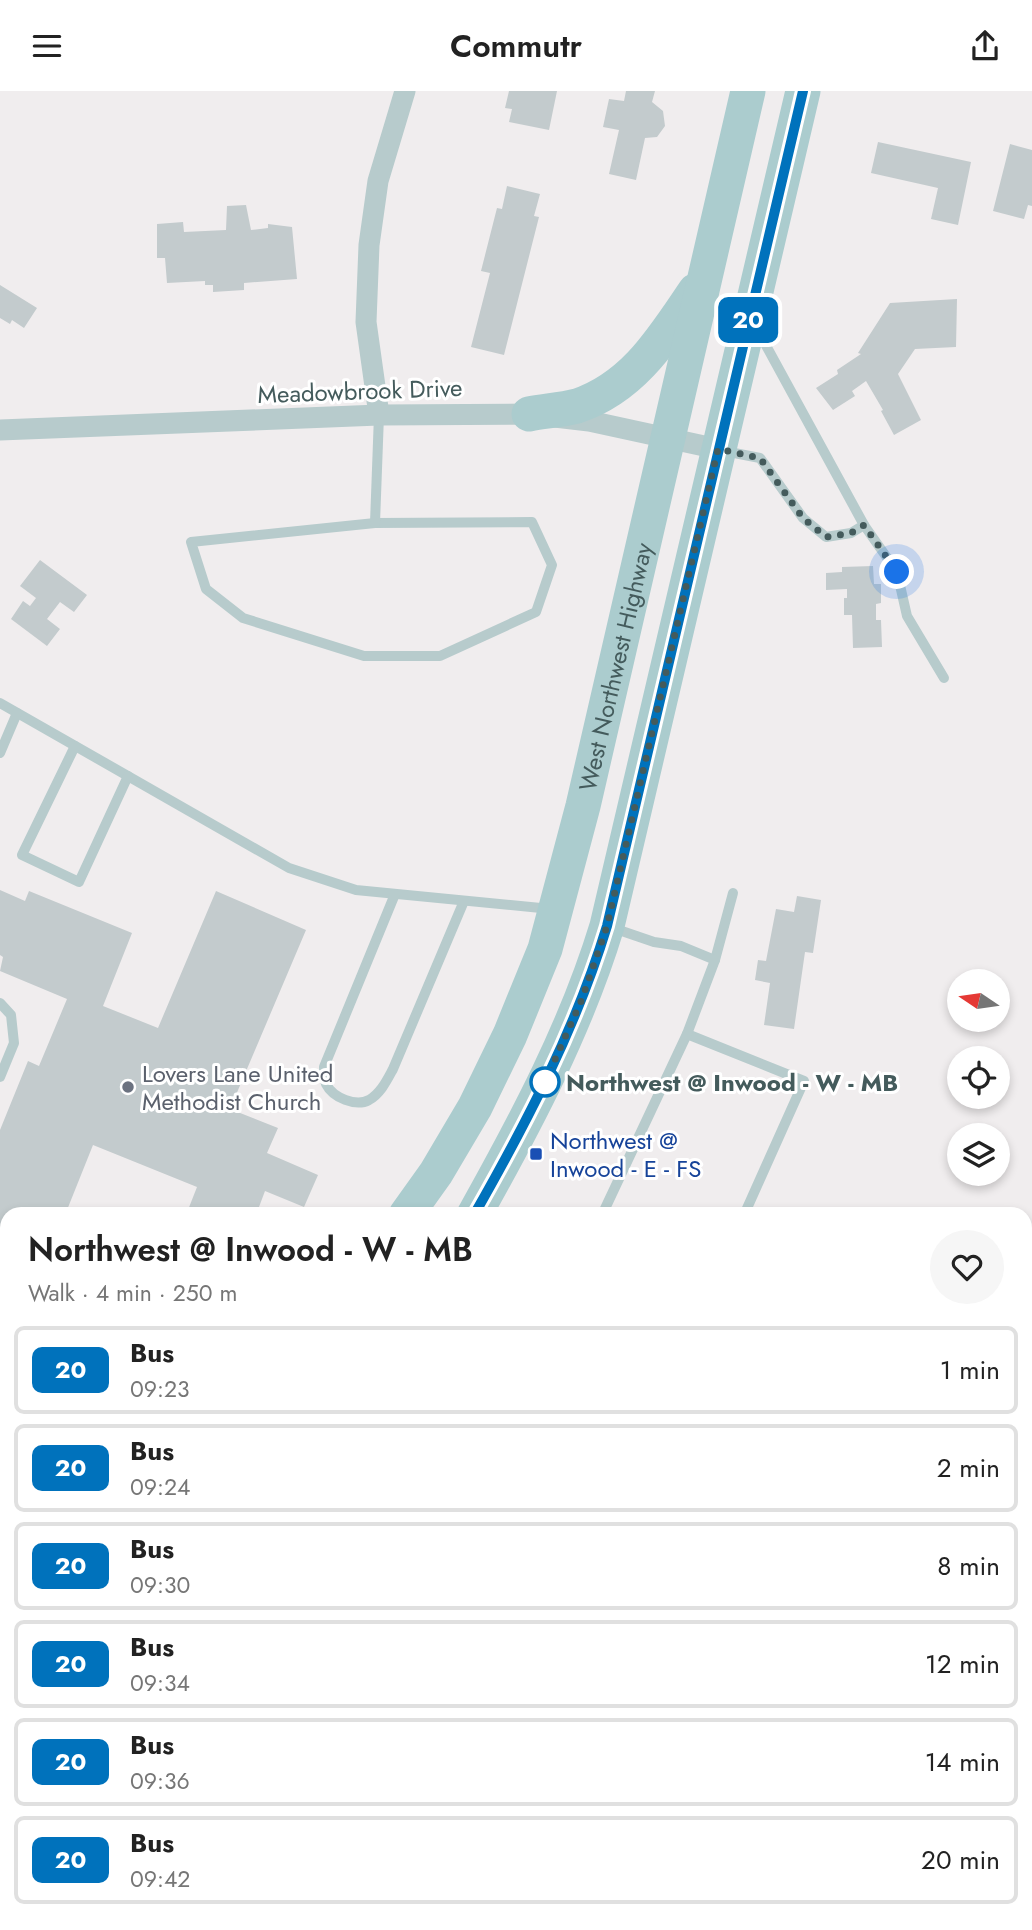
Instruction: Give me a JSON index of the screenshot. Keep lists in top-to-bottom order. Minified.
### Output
{"streets":{"main road":["West Northwest Highway"],"street":["Meadowbrook Drive"]},"crossings":[["Meadowbrook Drive","West Northwest Highway"]],"places":{"other":["Northwest @ Inwood - W - MB","Lovers Lane United Methodist Church"],"transit":["Northwest @ Inwood - E - FS"]},"lines":["bus line 20"],"north":"left","page":{"header":"Commutr","on_map":"20","heading":["Northwest @ Inwood - W - MB","Walk · 4 min · 250 m"],"list":[{"mark":"20","name":"Bus","note":"09:23","value":"1 min"},{"mark":"20","name":"Bus","note":"09:24","value":"2 min"},{"mark":"20","name":"Bus","note":"09:30","value":"8 min"},{"mark":"20","name":"Bus","note":"09:34","value":"12 min"},{"mark":"20","name":"Bus","note":"09:36","value":"14 min"},{"mark":"20","name":"Bus","note":"09:42","value":"20 min"}]}}
